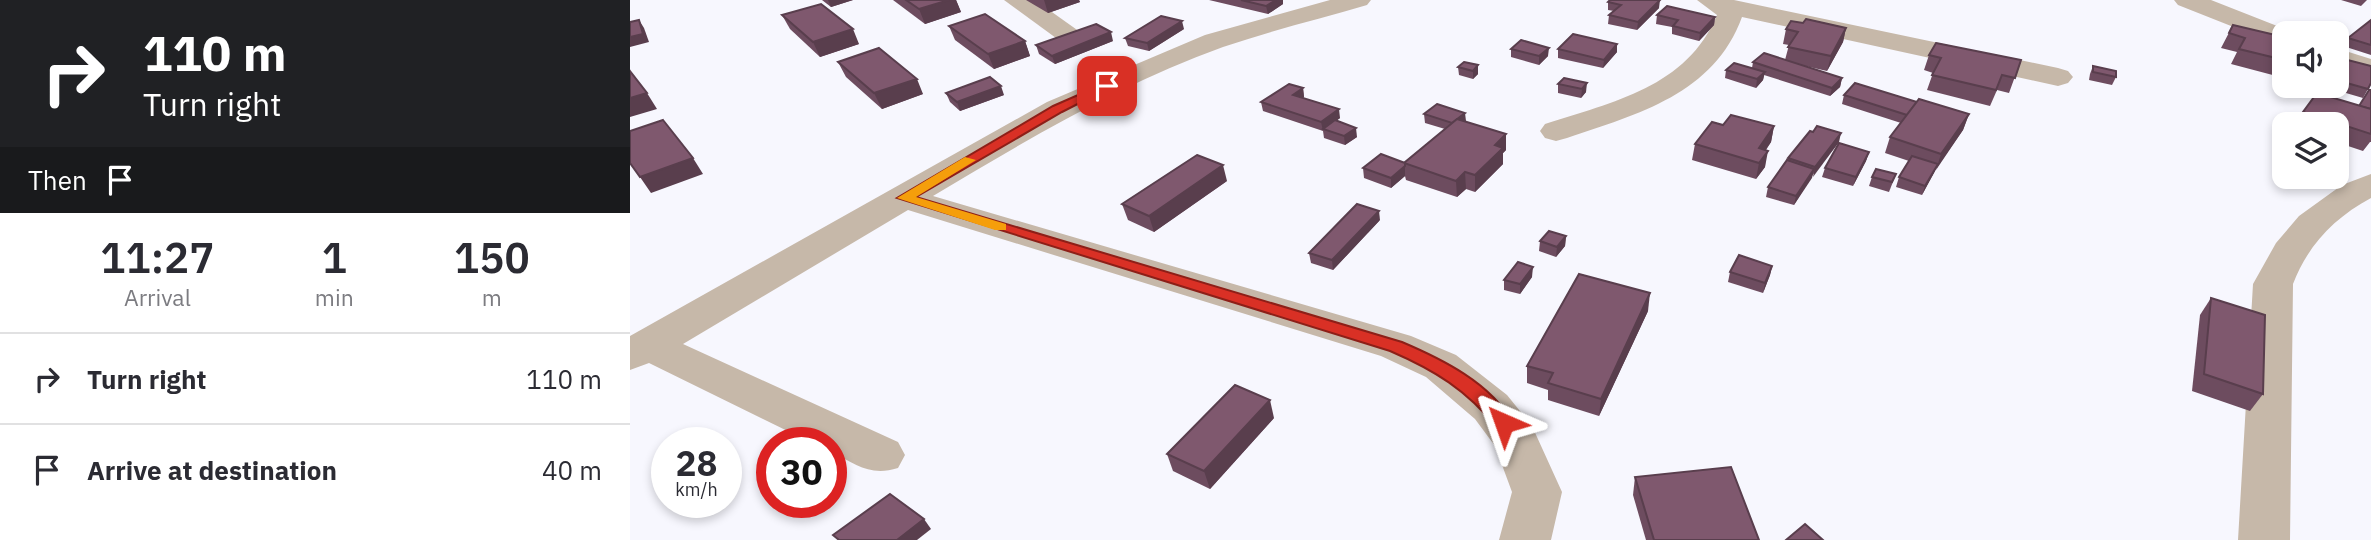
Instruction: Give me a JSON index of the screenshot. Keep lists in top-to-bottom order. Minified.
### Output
{"page":{"turn":["110 m","Turn right"],"then":"Then","eta":["11:27","Arrival","1","min","150","m"],"list":[{"name":"Turn right","value":"110 m"},{"name":"Arrive at destination","value":"40 m"}],"speed":"28 km/h","limit":"30"}}
